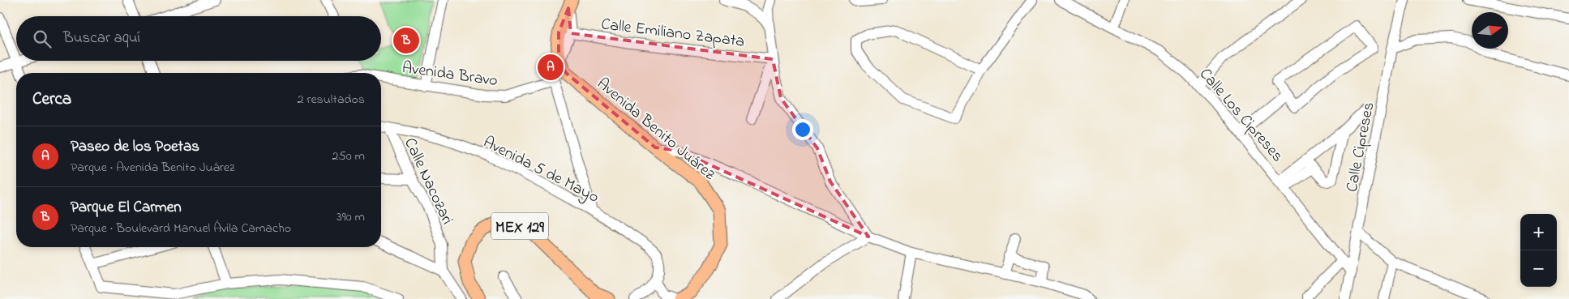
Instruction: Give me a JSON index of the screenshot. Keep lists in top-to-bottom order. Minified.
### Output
{"streets":{"main road":["Avenida Benito Juárez","MEX 129"],"street":["Calle Emiliano Zapata","Avenida Bravo","Calle Los Cipreses","Calle Cipreses","Avenida 5 de Mayo","Calle Nacozari"]},"crossings":[["Avenida Bravo","Avenida 5 de Mayo"],["Calle Los Cipreses","Calle Cipreses"],["Avenida 5 de Mayo","Calle Nacozari"]],"north":"right","page":{"search":"Buscar aquí","pins":["B","A"],"heading":["Cerca","2 resultados"],"list":[{"mark":"A","name":"Paseo de los Poetas","note":"Parque · Avenida Benito Juárez","value":"250 m"},{"mark":"B","name":"Parque El Carmen","note":"Parque · Boulevard Manuel Ávila Camacho","value":"390 m"}],"map_buttons":["+","−"]}}
